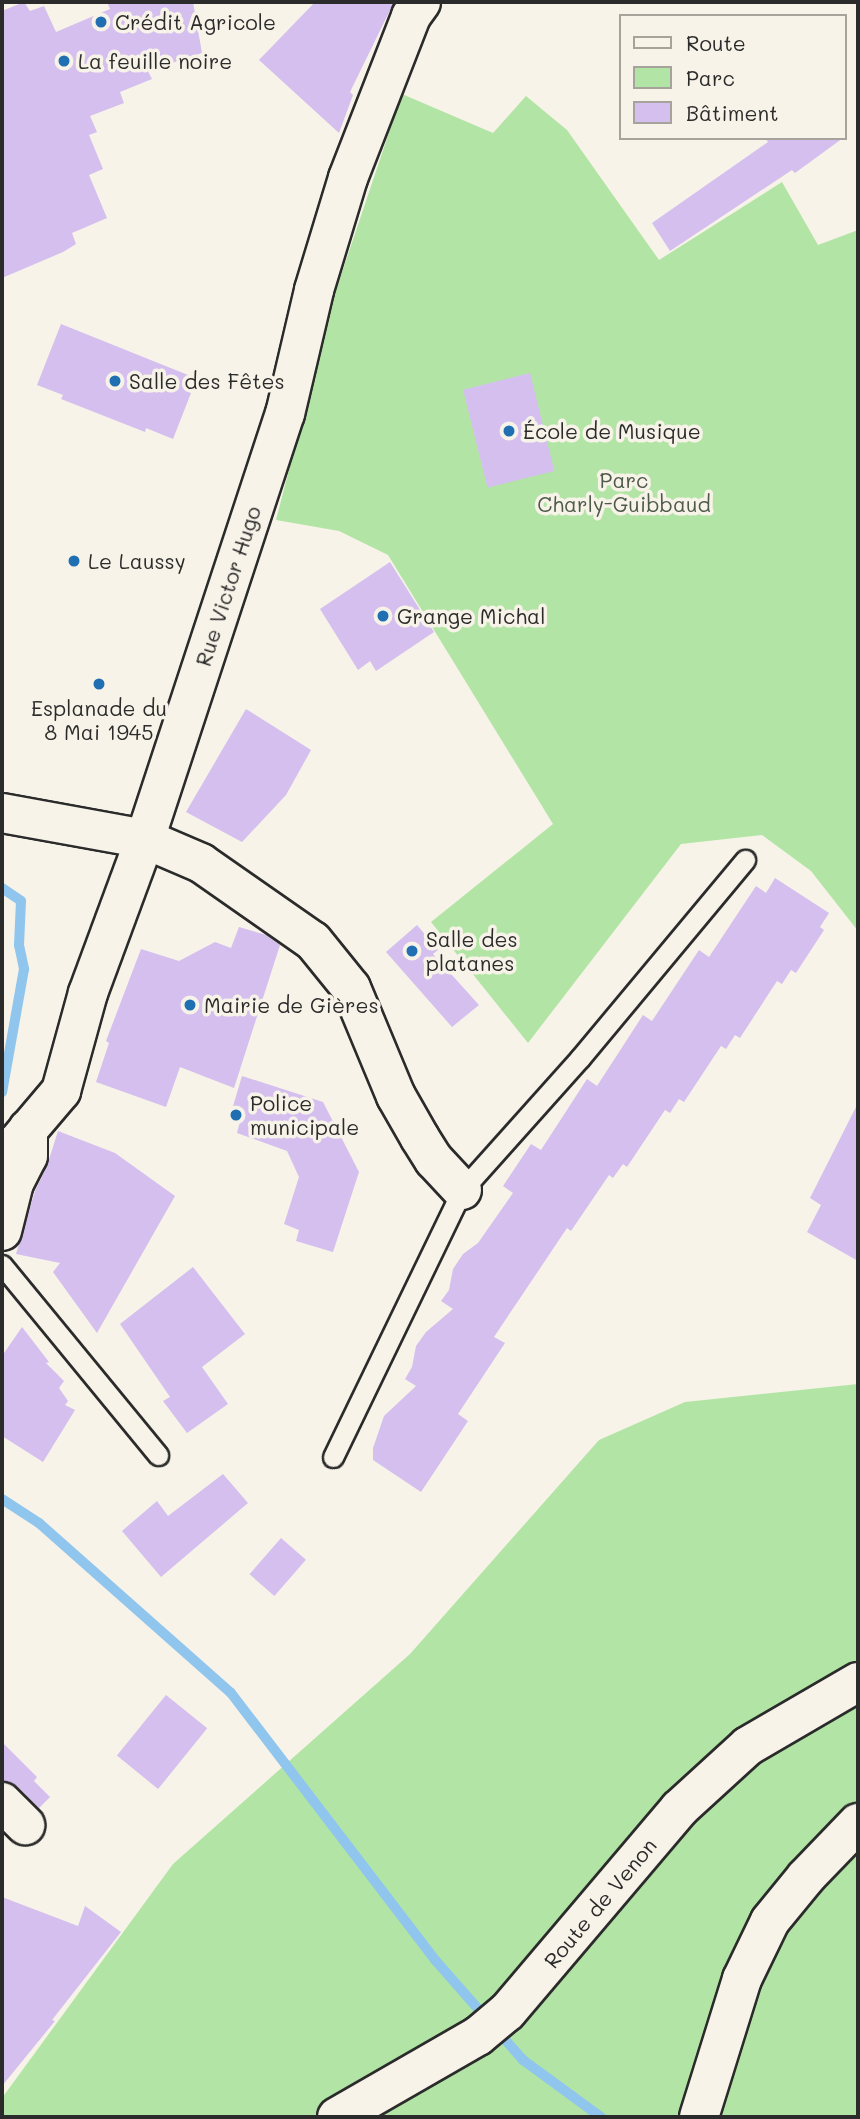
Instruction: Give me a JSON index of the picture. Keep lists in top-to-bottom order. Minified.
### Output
{"streets":{"street":["Rue Victor Hugo","Route de Venon"]},"parks":["Parc Charly-Guibbaud"],"places":["Crédit Agricole","La feuille noire","Salle des Fêtes","École de Musique","Le Laussy","Grange Michal","Esplanade du 8 Mai 1945","Salle des platanes","Mairie de Gières","Police municipale"],"legend":["Route","Parc","Bâtiment"]}
